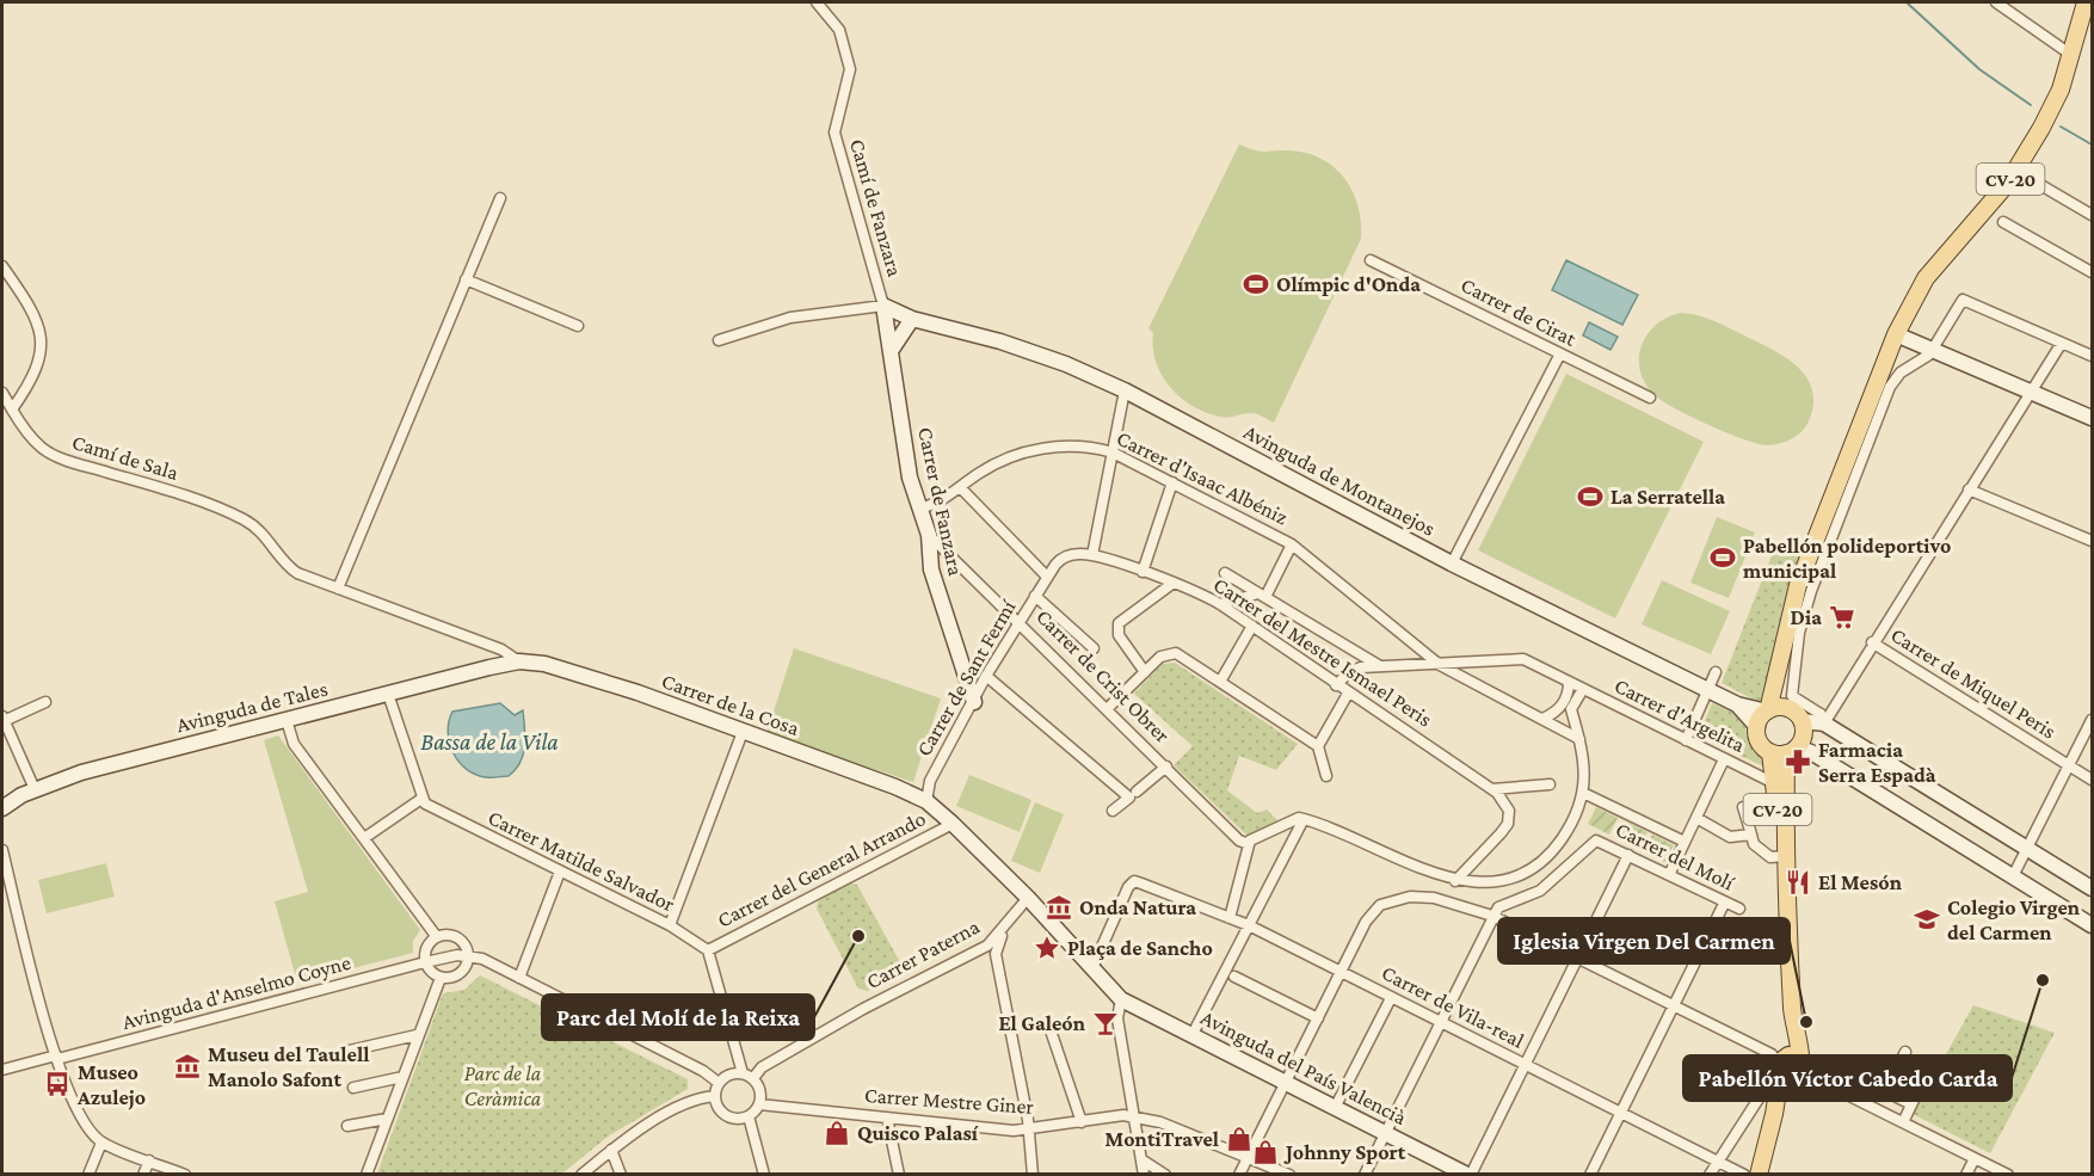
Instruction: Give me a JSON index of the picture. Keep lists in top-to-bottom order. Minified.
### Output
{"streets":{"main road":["CV-20"],"street":["Camí de Fanzara","Carrer de Cirat","Camí de Sala","Carrer d'Isaac Albéniz","Avinguda de Montanejos","Carrer de Fanzara","Carrer del Mestre Ismael Peris","Carrer de Crist Obrer","Carrer de Sant Fermí","Carrer de Miquel Peris","Carrer de la Cosa","Avinguda de Tales","Carrer d'Argelita","Carrer del Molí","Carrer Matilde Salvador","Carrer del General Arrando","Carrer Paterna","Avinguda d'Anselmo Coyne","Carrer de Vila-real","Avinguda del País Valencià","Carrer Mestre Giner"]},"crossings":[["CV-20","Avinguda de Montanejos"],["CV-20","Carrer d'Argelita"],["Camí de Fanzara","Avinguda de Montanejos"],["Camí de Fanzara","Carrer de Fanzara"],["Camí de Sala","Carrer de la Cosa"],["Carrer d'Isaac Albéniz","Carrer de Fanzara"],["Carrer d'Isaac Albéniz","Carrer d'Argelita"],["Avinguda de Montanejos","Carrer de Fanzara"],["Carrer de Fanzara","Carrer de Crist Obrer"],["Carrer de Fanzara","Carrer de Sant Fermí"],["Carrer del Mestre Ismael Peris","Carrer de Sant Fermí"],["Carrer del Mestre Ismael Peris","Carrer d'Argelita"],["Carrer de Crist Obrer","Carrer de Sant Fermí"],["Carrer de Sant Fermí","Carrer de la Cosa"],["Carrer de la Cosa","Avinguda de Tales"],["Carrer de la Cosa","Carrer del General Arrando"],["Carrer de la Cosa","Carrer Paterna"],["Carrer de la Cosa","Carrer de Vila-real"],["Carrer de la Cosa","Avinguda del País Valencià"],["Carrer Matilde Salvador","Carrer del General Arrando"],["Carrer Paterna","Carrer Mestre Giner"],["Carrer de Vila-real","Avinguda del País Valencià"]],"water":["Bassa de la Vila"],"parks":["Parc de la Ceràmica"],"places":{"sports":["Olímpic d'Onda","La Serratella","Pabellón polideportivo municipal"],"supermarket":["Dia"],"pharmacy":["Farmacia Serra Espadà"],"restaurant":["El Mesón"],"museum":["Onda Natura","Museu del Taulell Manolo Safont"],"school or university":["Colegio Virgen del Carmen"],"other":["Parc del Molí de la Reixa","Pabellón Víctor Cabedo Carda","Iglesia Virgen Del Carmen"],"place":["Plaça de Sancho"],"bar":["El Galeón"],"bus stop":["Museo Azulejo"],"shop":["Quisco Palasí","MontiTravel","Johnny Sport"]}}
